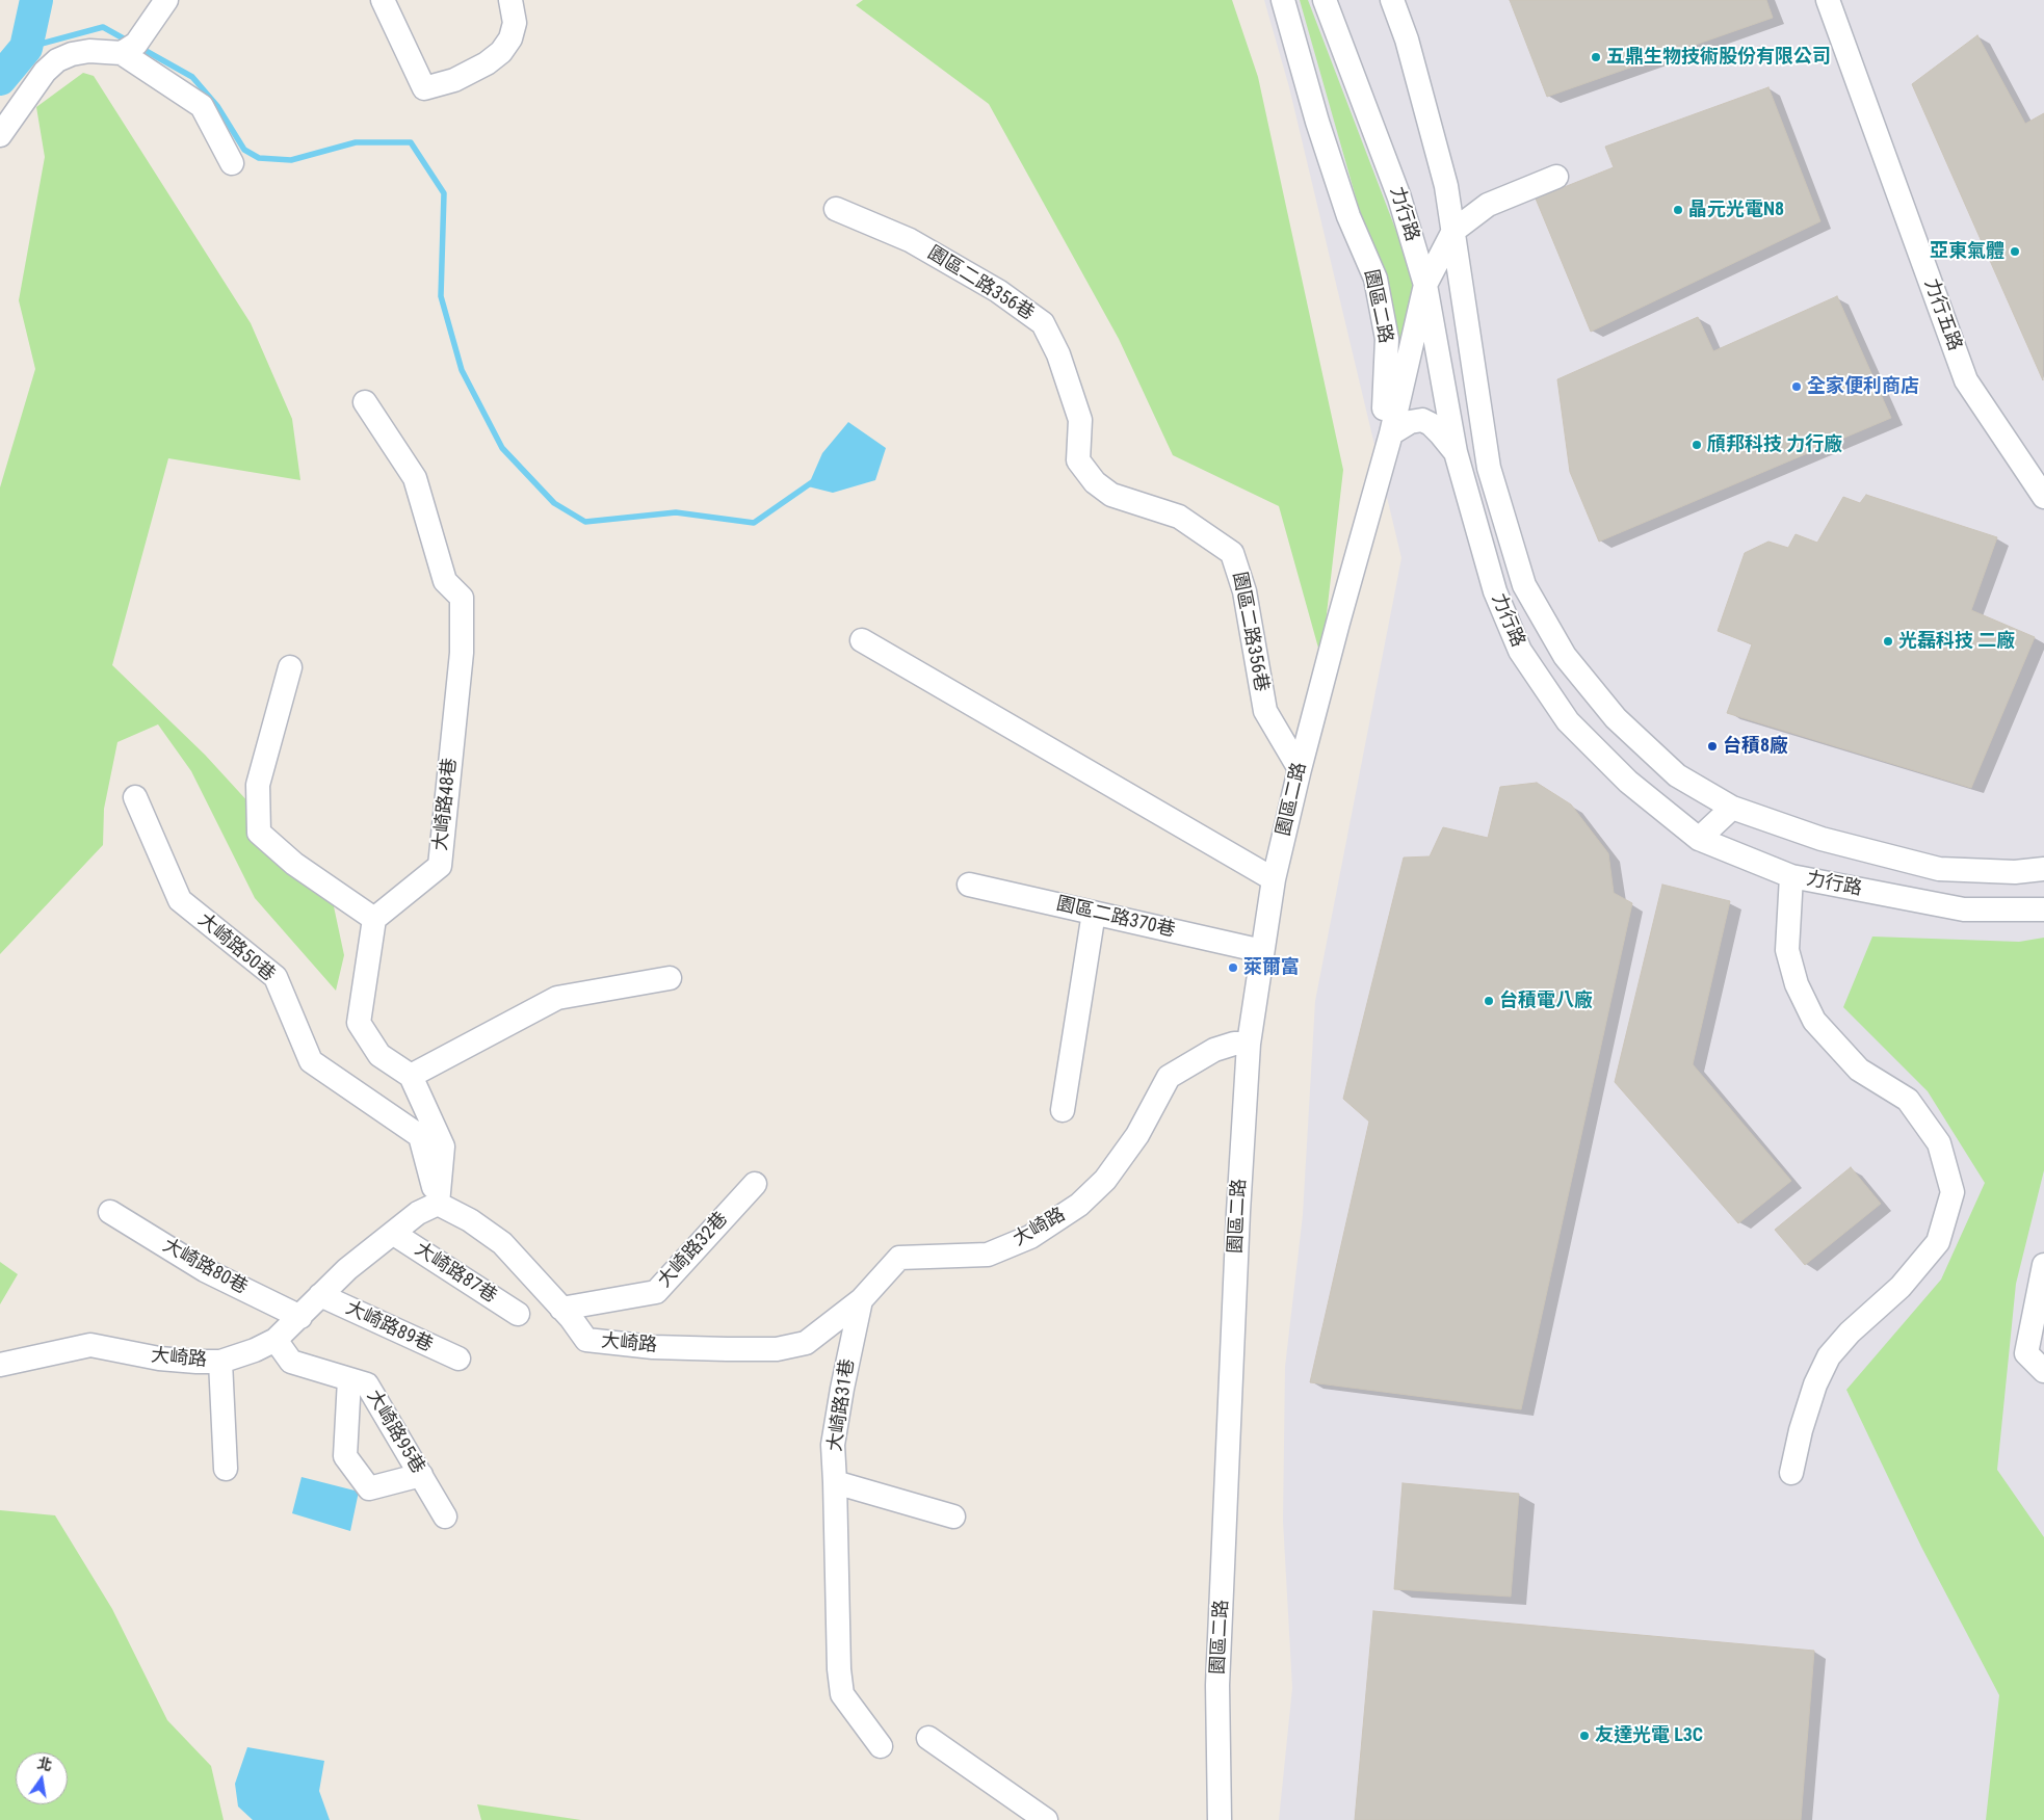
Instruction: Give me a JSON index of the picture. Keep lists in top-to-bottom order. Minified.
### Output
{"streets":{"street":["力行路","園區二路356巷","園區二路","力行五路","大崎路48巷","園區二路370巷","大崎路50巷","大崎路","大崎路32巷","大崎路80巷","大崎路87巷","大崎路89巷","大崎路31巷","大崎路95巷"]},"crossings":[["力行路","園區二路"],["園區二路356巷","園區二路"],["園區二路","園區二路370巷"],["園區二路","大崎路"],["大崎路50巷","大崎路"],["大崎路","大崎路32巷"],["大崎路","大崎路80巷"],["大崎路","大崎路87巷"],["大崎路","大崎路89巷"],["大崎路","大崎路31巷"],["大崎路","大崎路95巷"]],"places":["五鼎生物技術股份有限公司","晶元光電N8","亞東氣體","全家便利商店","頎邦科技 力行廠","光磊科技 二廠","台積8廠","萊爾富","台積電八廠","友達光電 L3C"],"north":"top"}
